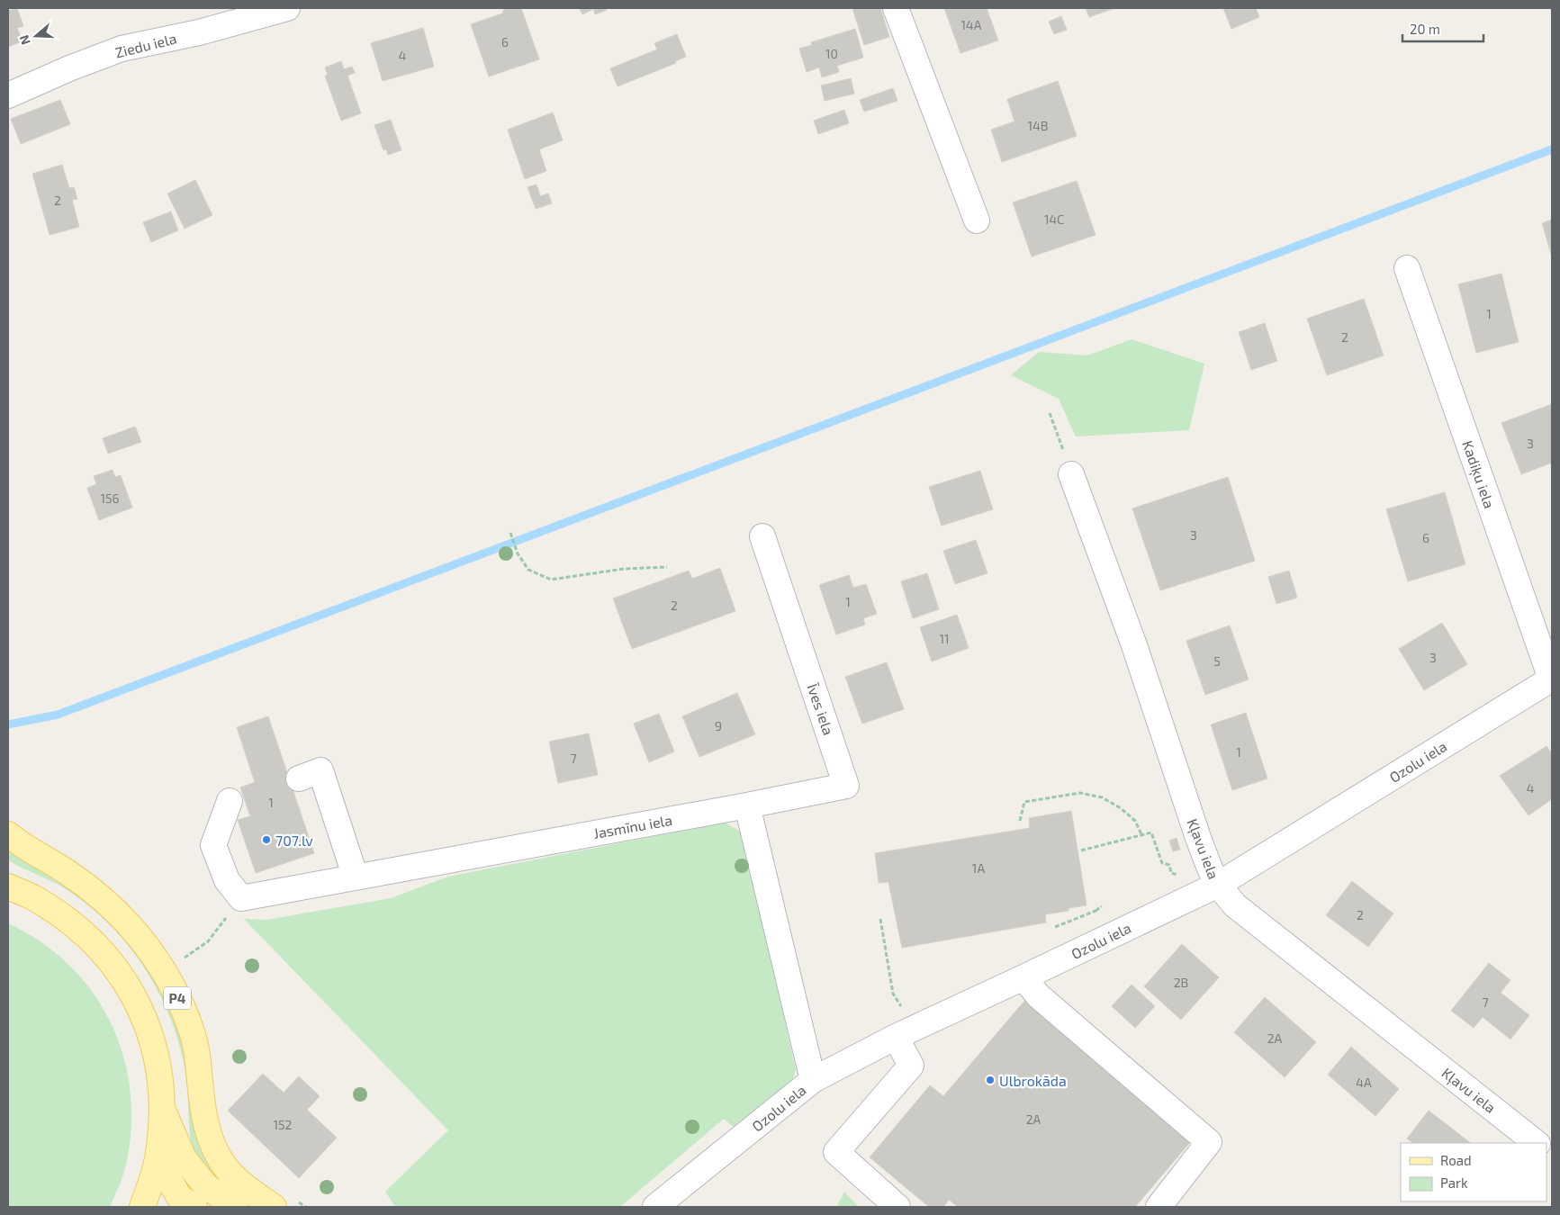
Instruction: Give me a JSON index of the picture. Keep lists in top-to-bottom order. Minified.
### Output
{"streets":{"main road":["P4"],"street":["Ziedu iela","Kadiķu iela","Īves iela","Ozolu iela","Jasmīnu iela","Kļavu iela"]},"crossings":[["Kadiķu iela","Ozolu iela"],["Īves iela","Jasmīnu iela"],["Ozolu iela","Kļavu iela"]],"places":["707.lv","Ulbrokāda"],"house_numbers":["14A","6","10","4","14B","2","14C","1","2","3","156","3","6","1","2","11","3","5","9","1","7","4","1","1A","2","2B","7","2A","4A","2A","152"],"legend":["Road","Park"],"scale_bar":"20 m","north":"left"}
